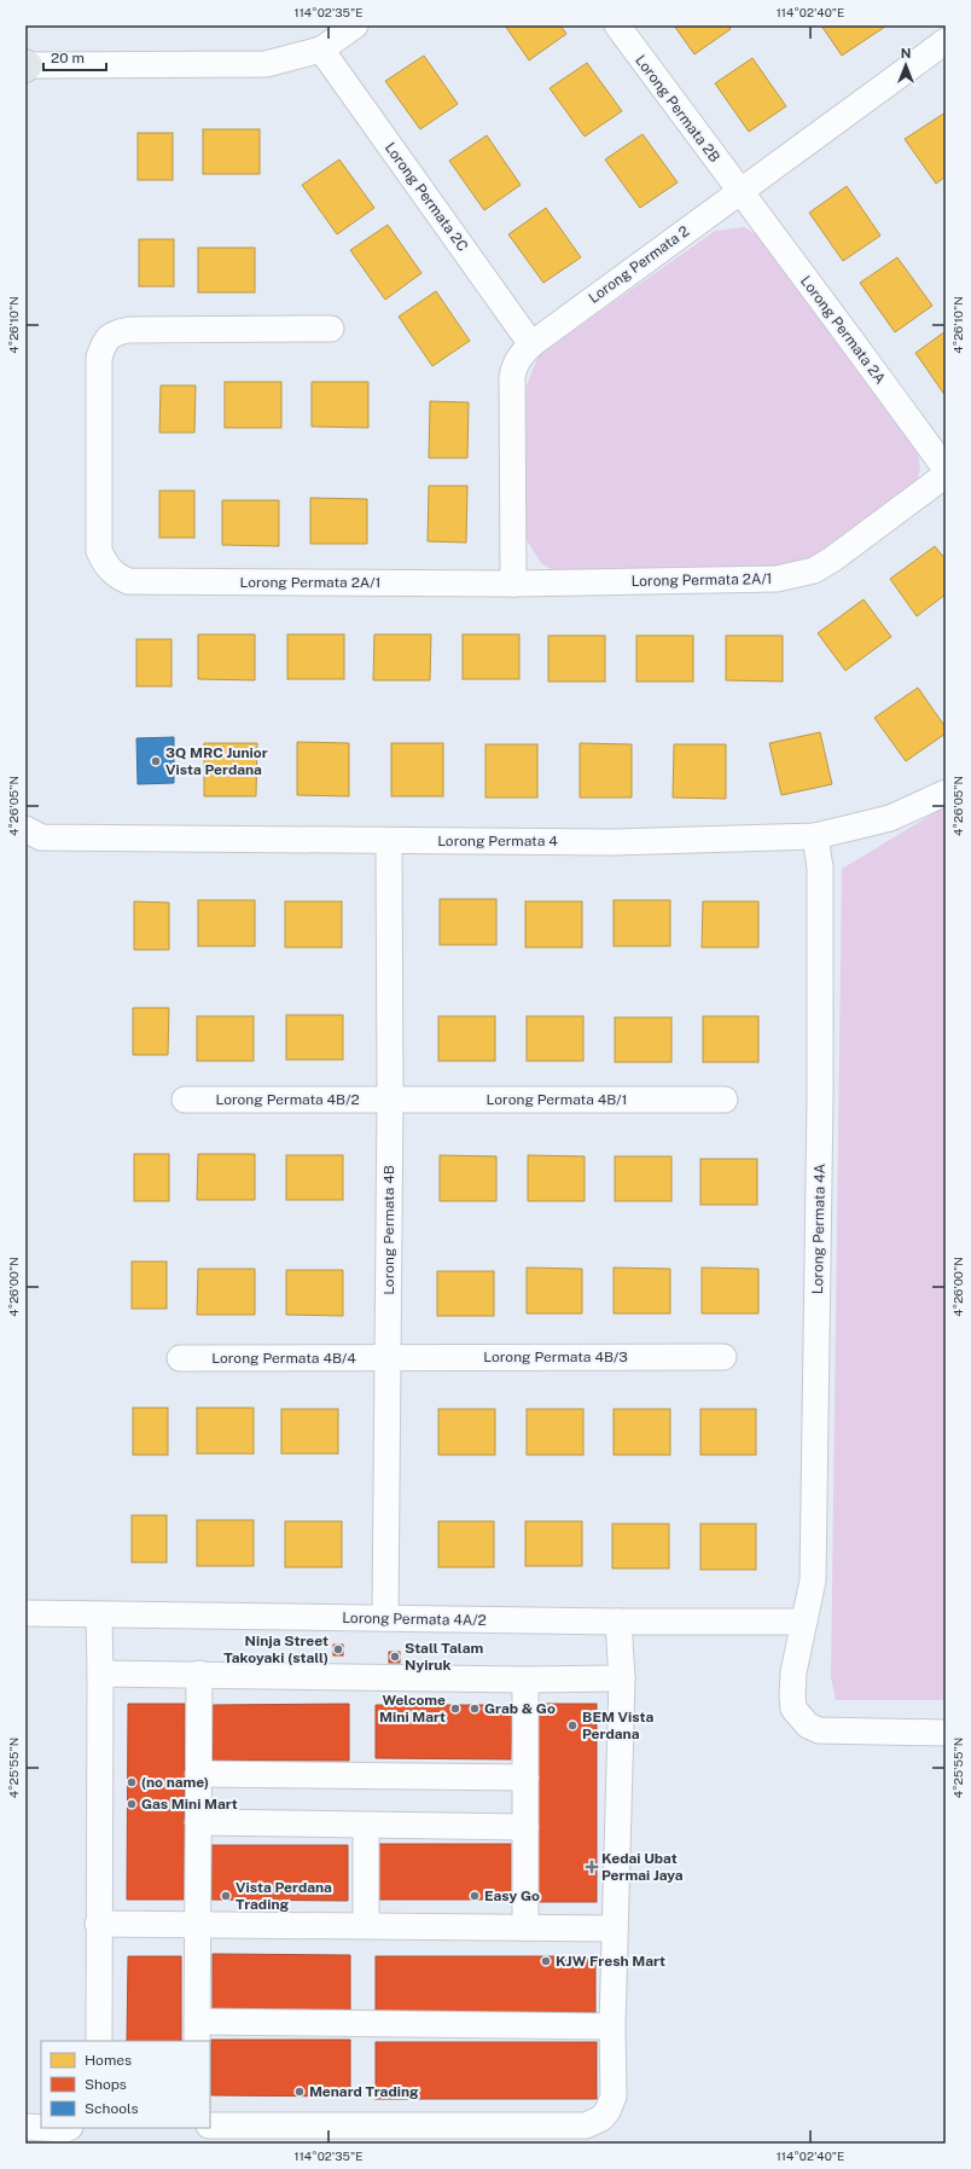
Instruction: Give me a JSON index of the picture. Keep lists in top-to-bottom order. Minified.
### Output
{"streets":{"street":["Lorong Permata 2B","Lorong Permata 2C","Lorong Permata 2","Lorong Permata 2A","Lorong Permata 2A/1","Lorong Permata 4","Lorong Permata 4B/2","Lorong Permata 4B/1","Lorong Permata 4A","Lorong Permata 4B","Lorong Permata 4B/3","Lorong Permata 4B/4","Lorong Permata 4A/2"]},"crossings":[["Lorong Permata 2B","Lorong Permata 2"],["Lorong Permata 2B","Lorong Permata 2A"],["Lorong Permata 2C","Lorong Permata 2"],["Lorong Permata 2","Lorong Permata 2A"],["Lorong Permata 2","Lorong Permata 2A/1"],["Lorong Permata 4","Lorong Permata 4A"],["Lorong Permata 4","Lorong Permata 4B"],["Lorong Permata 4B/2","Lorong Permata 4B/1"],["Lorong Permata 4B/2","Lorong Permata 4B"],["Lorong Permata 4B/1","Lorong Permata 4B"],["Lorong Permata 4A","Lorong Permata 4A/2"],["Lorong Permata 4B","Lorong Permata 4B/3"],["Lorong Permata 4B","Lorong Permata 4B/4"],["Lorong Permata 4B","Lorong Permata 4A/2"],["Lorong Permata 4B/3","Lorong Permata 4B/4"]],"places":{"other":["3Q MRC Junior Vista Perdana","Ninja Street Takoyaki (stall)","Stall Talam Nyiruk","Welcome Mini Mart","Grab & Go","BEM Vista Perdana","(no name)","Gas Mini Mart","Vista Perdana Trading","Easy Go","KJW Fresh Mart","Menard Trading"],"health":["Kedai Ubat Permai Jaya"]},"legend":["Homes","Shops","Schools"],"scale_bar":"20 m","north":"top","coordinates":["114°02'35\"E","114°02'40\"E","4°26'10\"N","4°26'05\"N","4°26'00\"N","4°25'55\"N"]}
